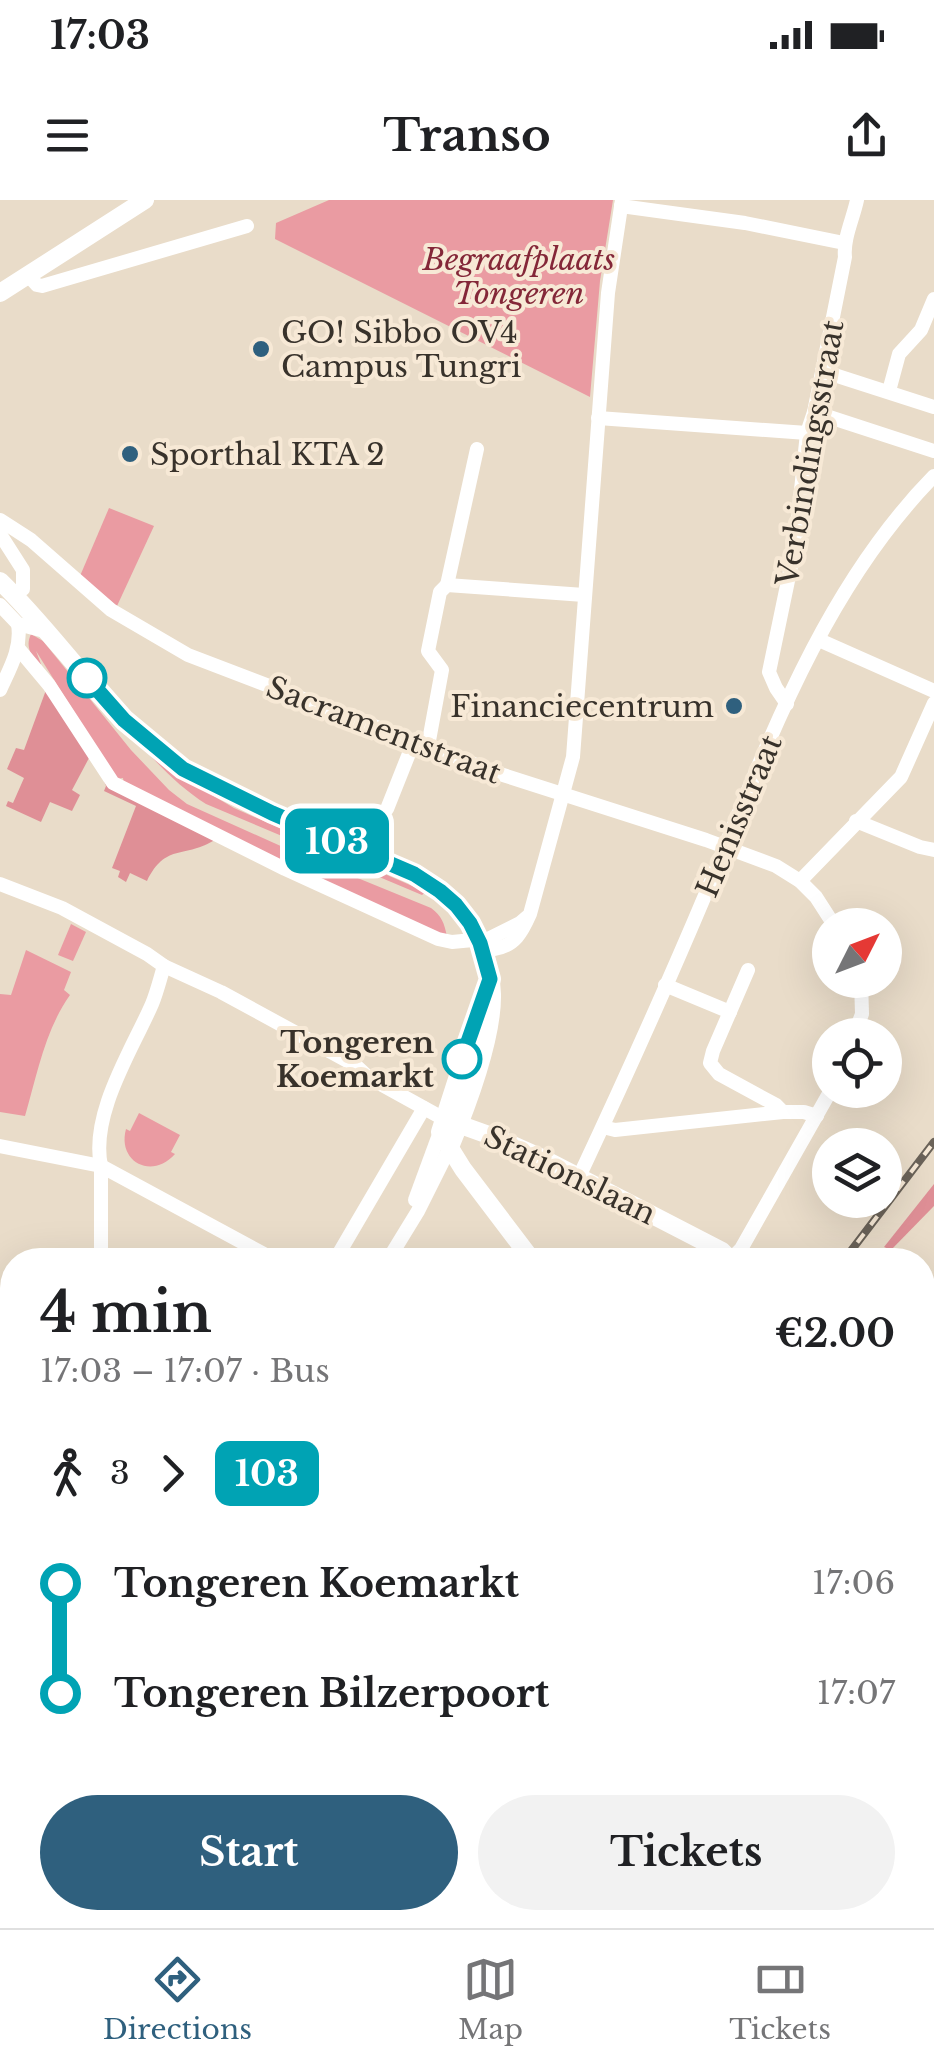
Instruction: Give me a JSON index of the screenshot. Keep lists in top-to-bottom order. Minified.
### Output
{"streets":{"main road":["Stationslaan"],"street":["Verbindingsstraat","Sacramentstraat","Henisstraat"]},"crossings":[["Verbindingsstraat","Henisstraat"],["Sacramentstraat","Henisstraat"],["Henisstraat","Stationslaan"]],"parks":["Begraafplaats Tongeren"],"places":["GO! Sibbo OV4 Campus Tungri","Sporthal KTA 2","Financiecentrum","Tongeren Koemarkt"],"lines":["bus line 103"],"north":"top right","page":{"status":"17:03","header":"Transo","on_map":"103","heading":["4 min","17:03 – 17:07 · Bus","€2.00"],"legs":["3","103"],"list":[{"name":"Tongeren Koemarkt","value":"17:06"},{"name":"Tongeren Bilzerpoort","value":"17:07"}],"buttons":["Start","Tickets"],"tabs":["Directions","Map","Tickets"]}}
